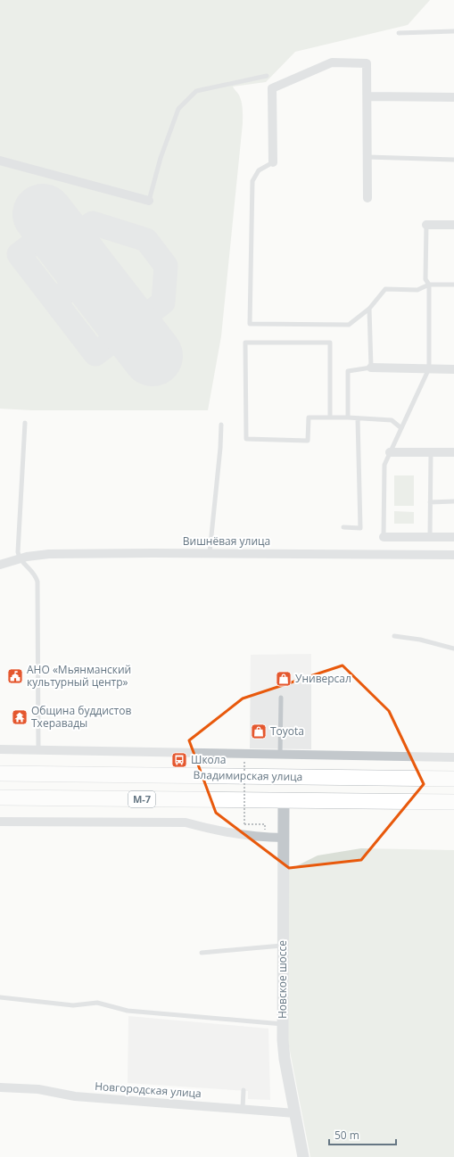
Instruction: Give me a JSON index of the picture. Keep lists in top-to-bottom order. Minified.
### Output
{"streets":{"highway":["Владимирская улица","М-7"],"street":["Вишнёвая улица","Новское шоссе","Новгородская улица"]},"crossings":[["М-7","Новское шоссе"],["Новское шоссе","Новгородская улица"]],"places":{"public building":["АНО «Мьянманский культурный центр»"],"shop":["Универсал","Toyota"],"temple":["Община буддистов Тхеравады"],"bus stop":["Школа"]},"scale_bar":"50 m"}
